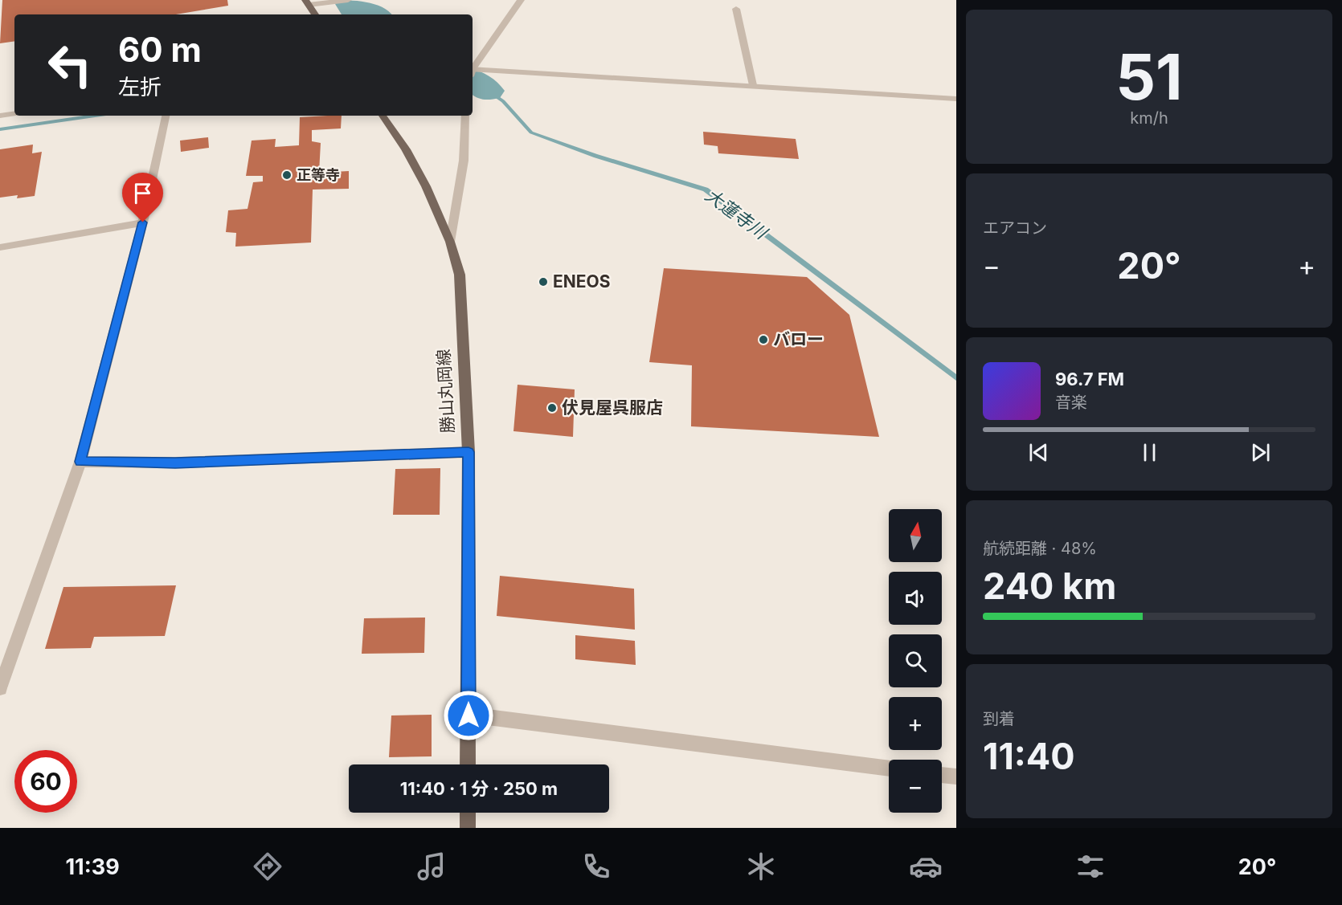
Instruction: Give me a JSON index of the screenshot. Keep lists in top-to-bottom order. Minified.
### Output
{"streets":{"main road":["勝山丸岡線"]},"water":["大蓮寺川"],"places":["正等寺","ENEOS","バロー","伏見屋呉服店"],"north":"top","page":{"tile":[["51","km/h"],"エアコン",["航続距離 · 48%","240 km"],["到着","11:40"]],"turn":["60 m","左折"],"heat":["−","20°","+"],"song":["96.7 FM","音楽"],"map_buttons":["+","−"],"limit":"60","trip":"11:40 · 1 分 · 250 m","tabs":["11:39","20°"]}}
